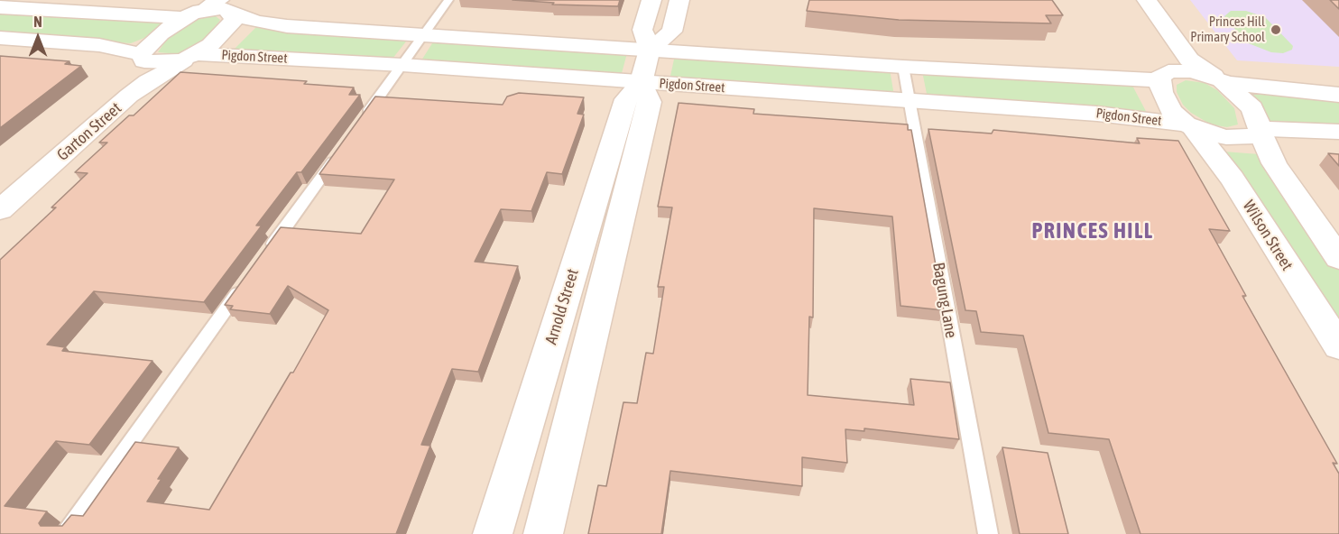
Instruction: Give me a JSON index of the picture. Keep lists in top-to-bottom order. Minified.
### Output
{"streets":{"street":["Pigdon Street","Garton Street","Wilson Street","Arnold Street"],"lane":["Bagung Lane"]},"crossings":[["Pigdon Street","Garton Street"],["Pigdon Street","Wilson Street"],["Pigdon Street","Bagung Lane"],["Pigdon Street","Arnold Street"]],"districts":["PRINCES HILL"],"places":["Princes Hill Primary School"],"north":"top"}
